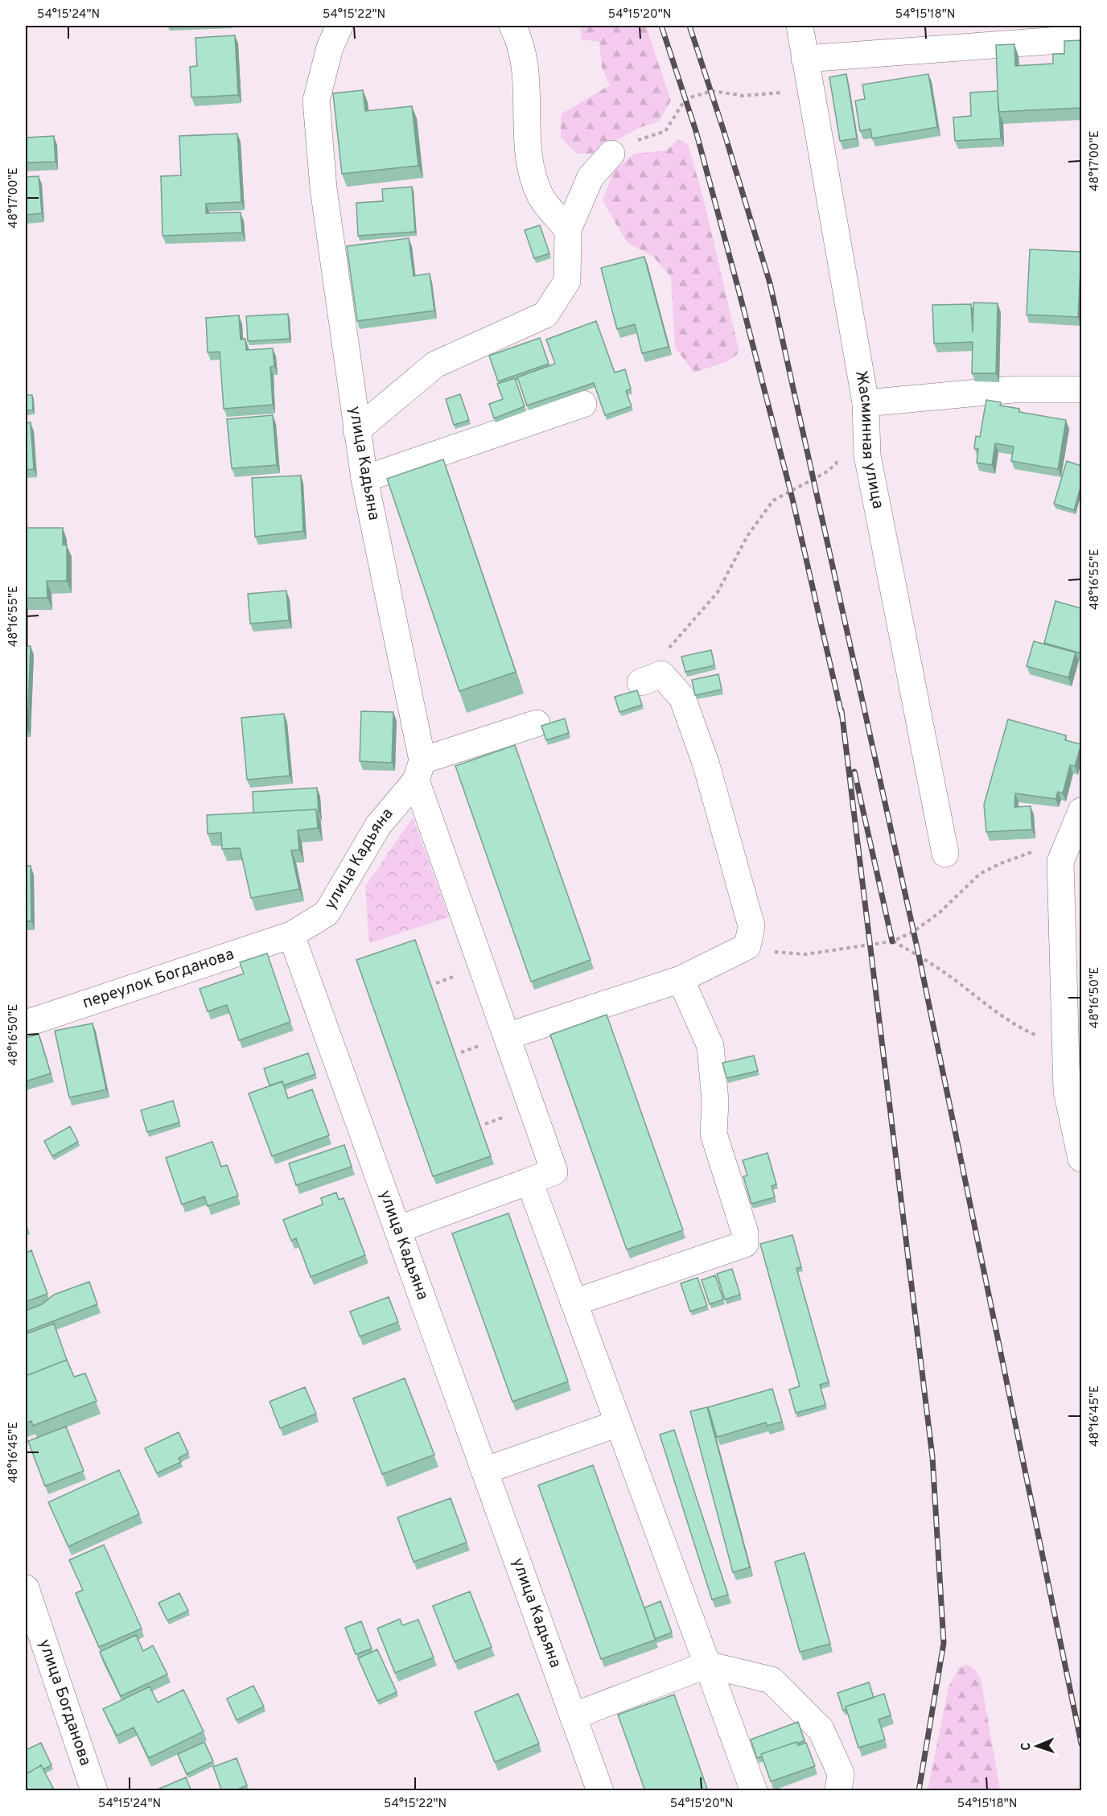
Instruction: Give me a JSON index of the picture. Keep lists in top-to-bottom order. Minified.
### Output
{"streets":{"street":["Жасминная улица","улица Кадьяна","переулок Богданова","улица Богданова"]},"crossings":[["улица Кадьяна","переулок Богданова"]],"north":"left","coordinates":["54°15'24\"N","54°15'22\"N","54°15'20\"N","54°15'18\"N","48°17'00\"E","48°16'55\"E","48°16'50\"E","48°16'45\"E"]}
